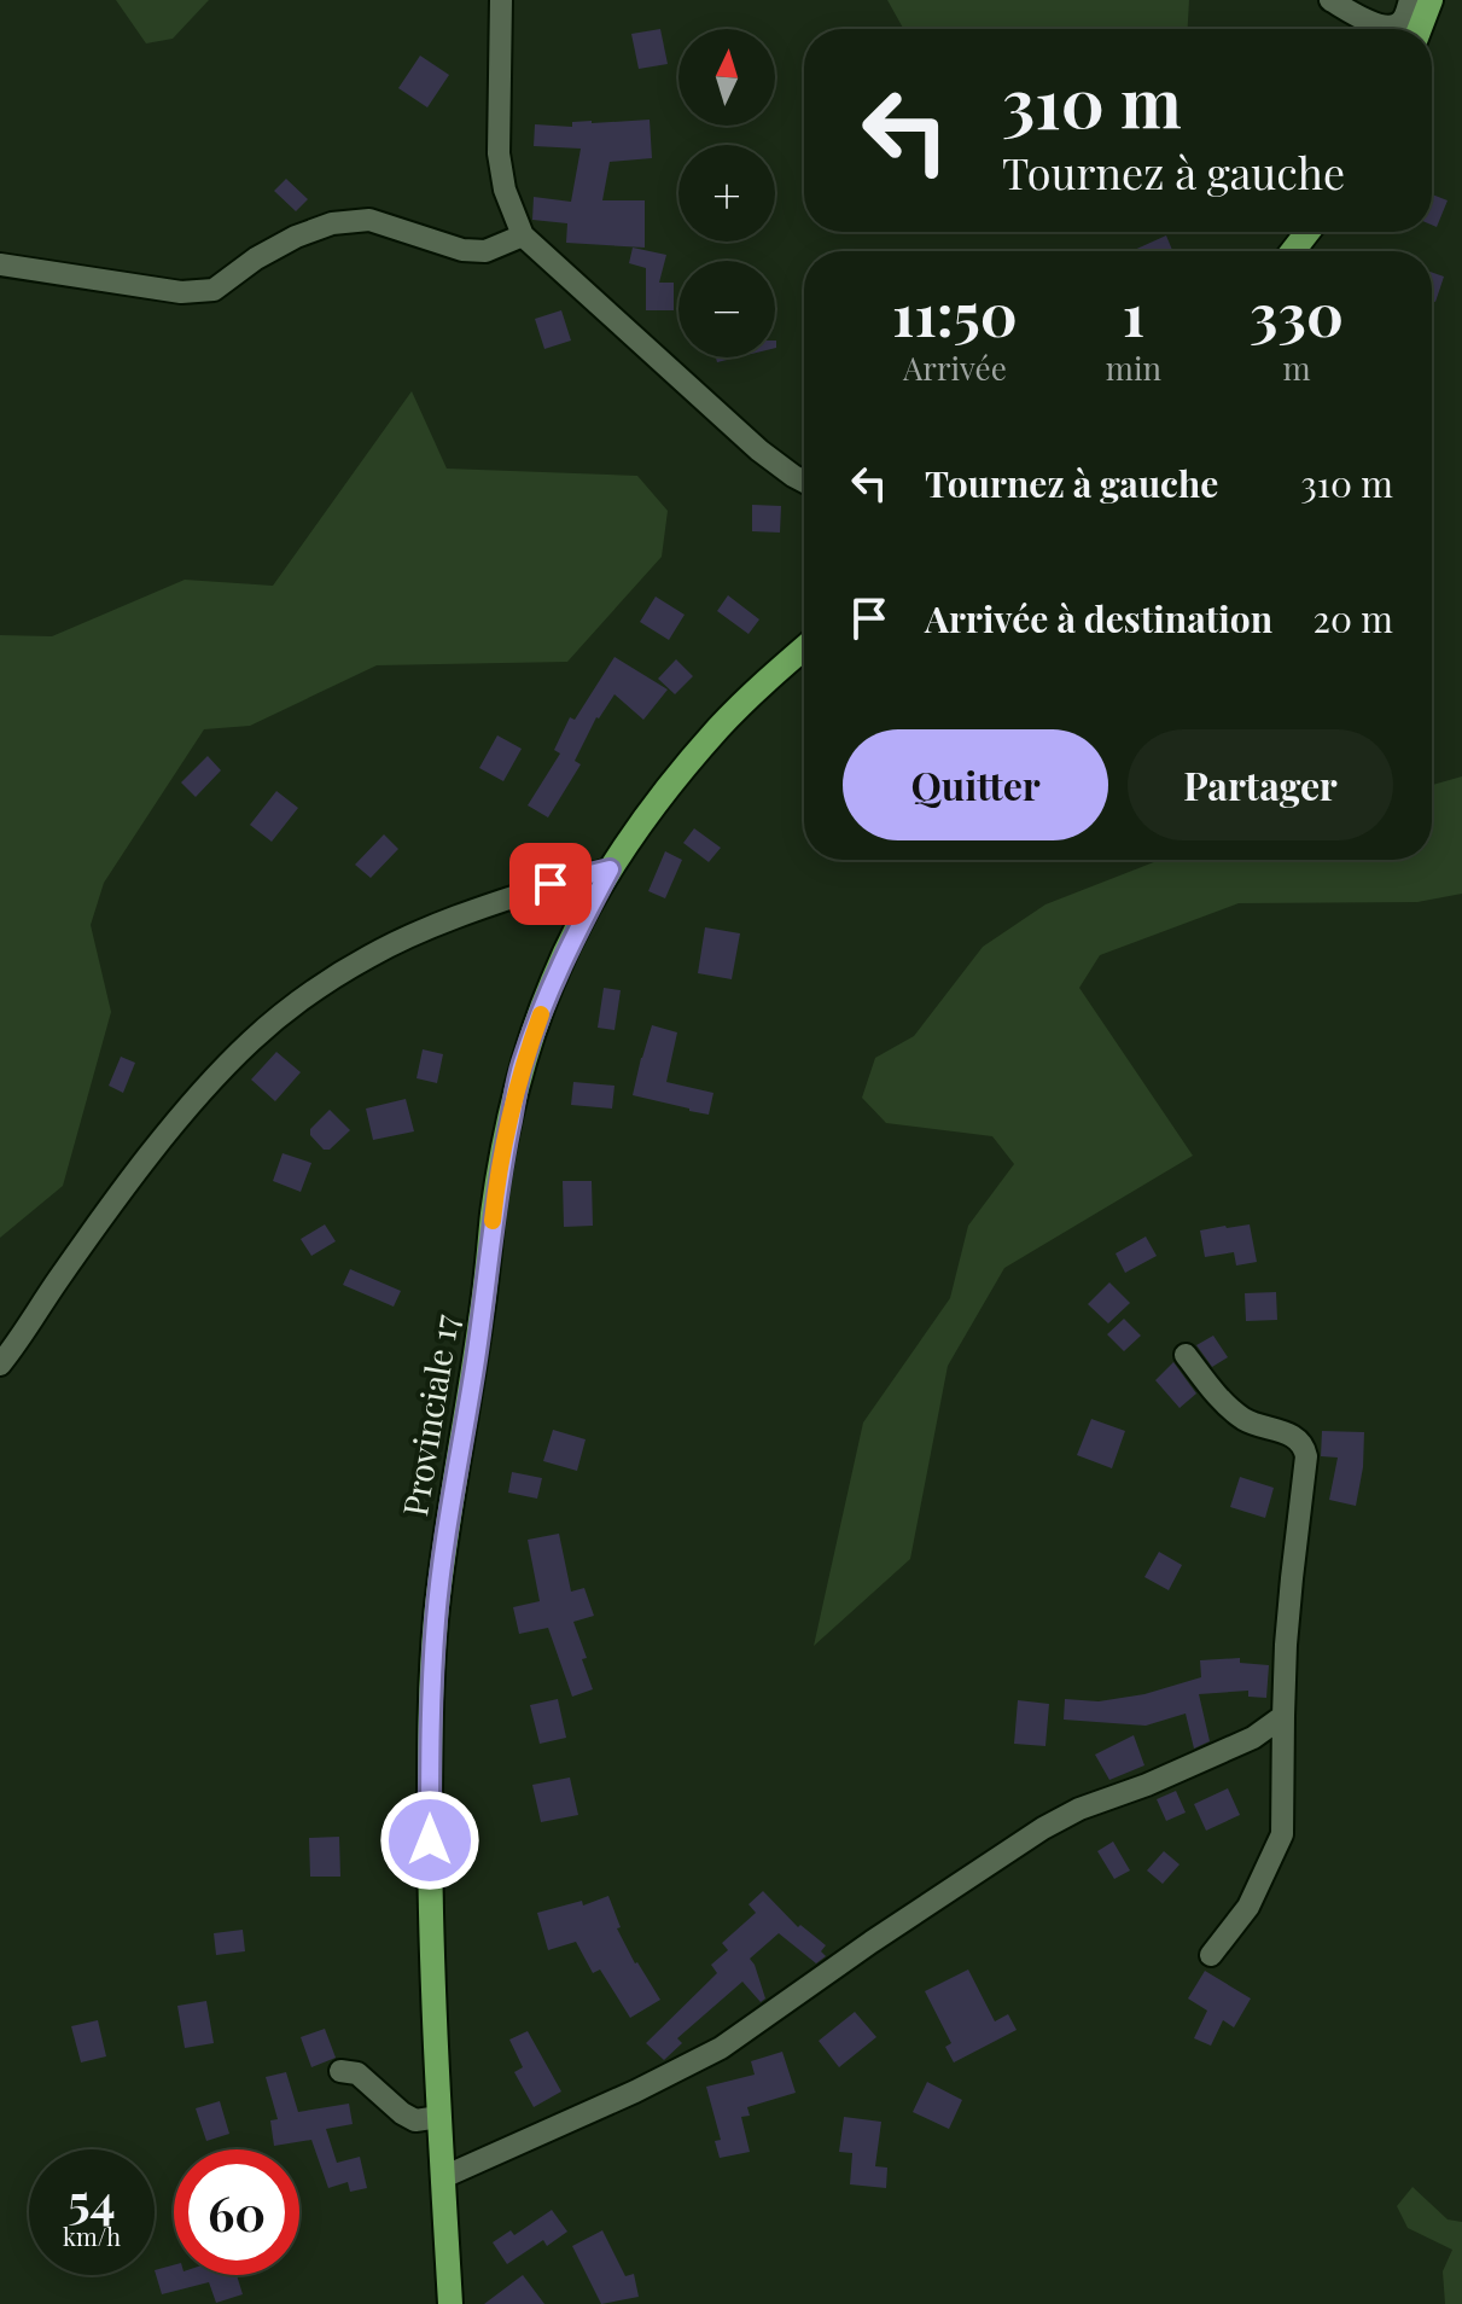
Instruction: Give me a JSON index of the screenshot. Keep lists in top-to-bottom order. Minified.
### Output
{"streets":{"main road":["Provinciale 17"]},"north":"top","page":{"map_buttons":["+","−"],"turn":["310 m","Tournez à gauche"],"eta":["11:50","Arrivée","1","min","330","m"],"list":[{"name":"Tournez à gauche","value":"310 m"},{"name":"Arrivée à destination","value":"20 m"}],"buttons":["Quitter","Partager"],"speed":"54 km/h","limit":"60"}}
